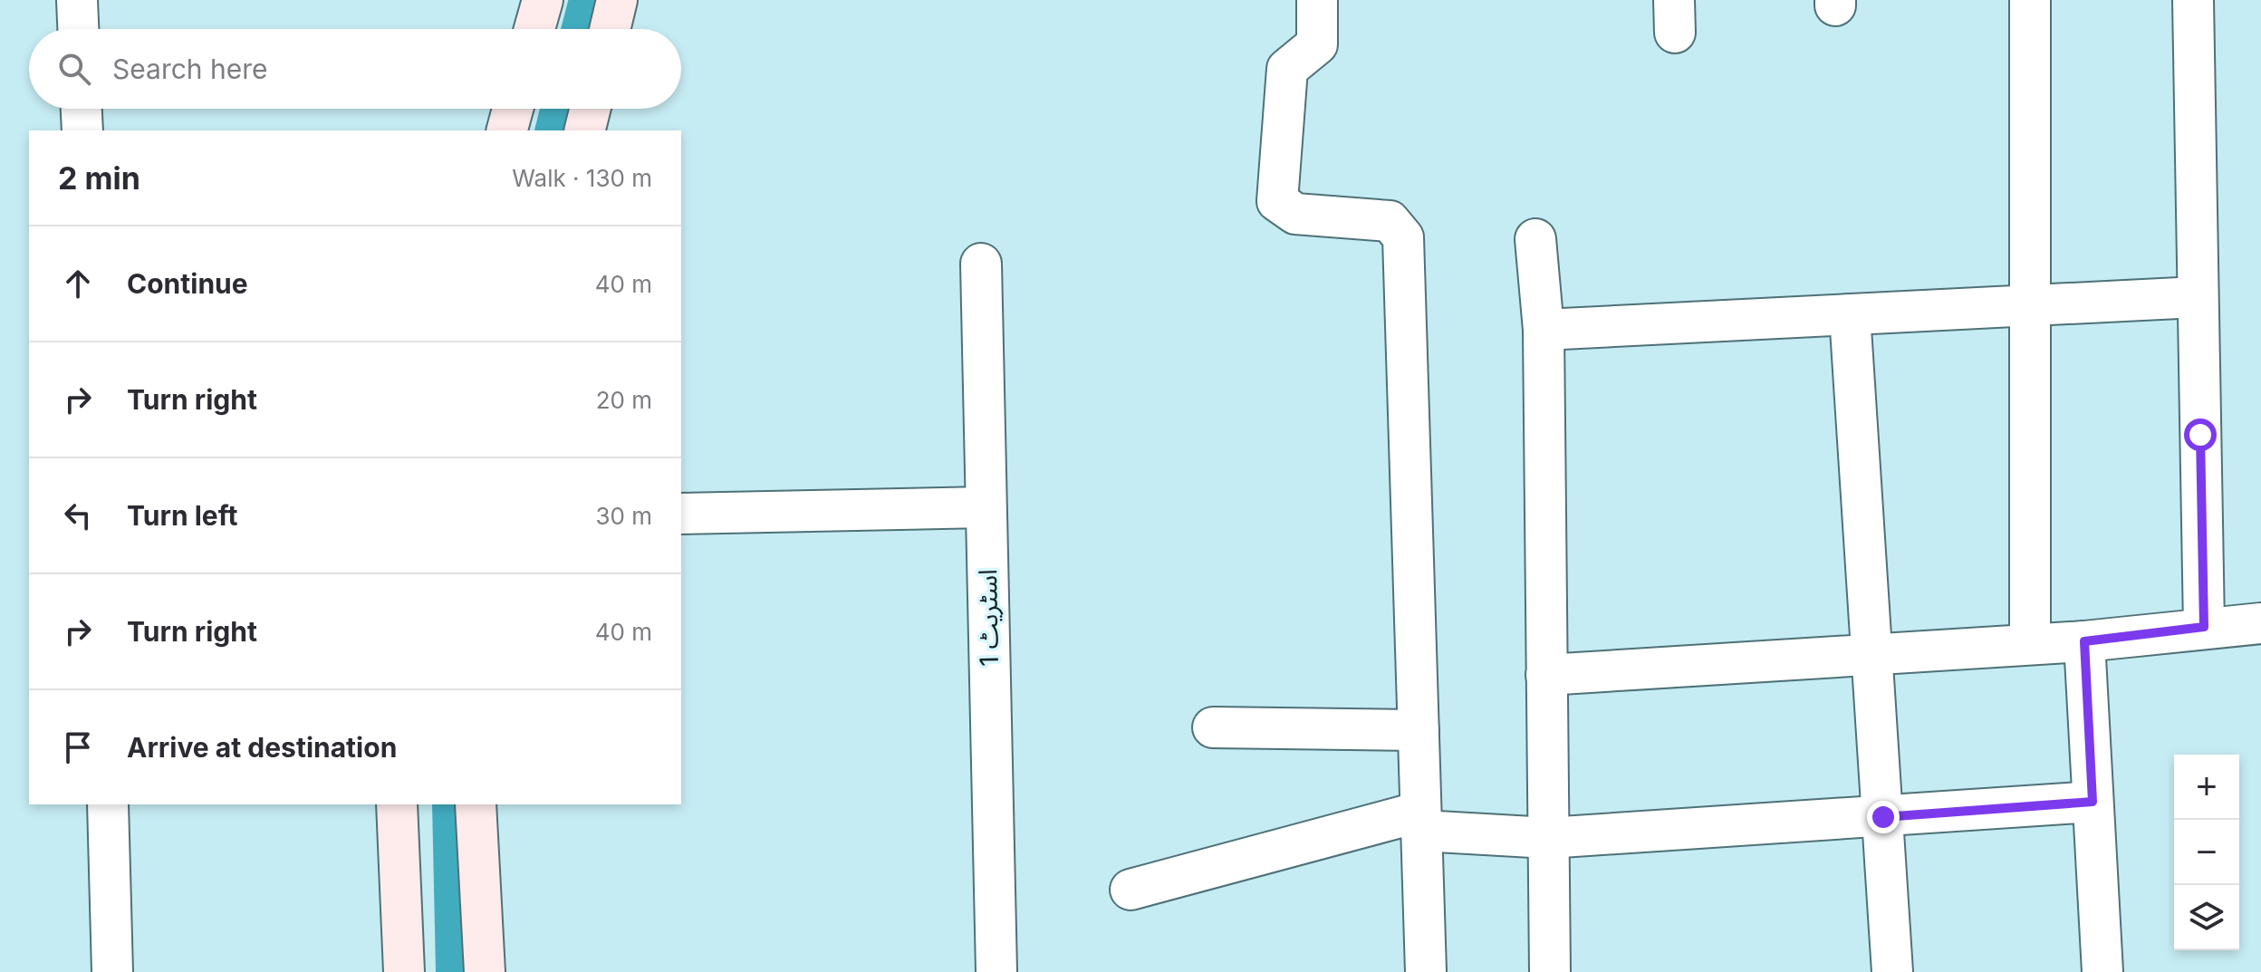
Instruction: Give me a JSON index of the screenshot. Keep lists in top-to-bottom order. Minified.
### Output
{"streets":{"street":["اسٹریٹ 1"]},"page":{"search":"Search here","heading":["2 min","Walk · 130 m"],"list":[["Continue","40 m"],["Turn right","20 m"],["Turn left","30 m"],["Turn right","40 m"],"Arrive at destination"],"map_buttons":["+","−"]}}
